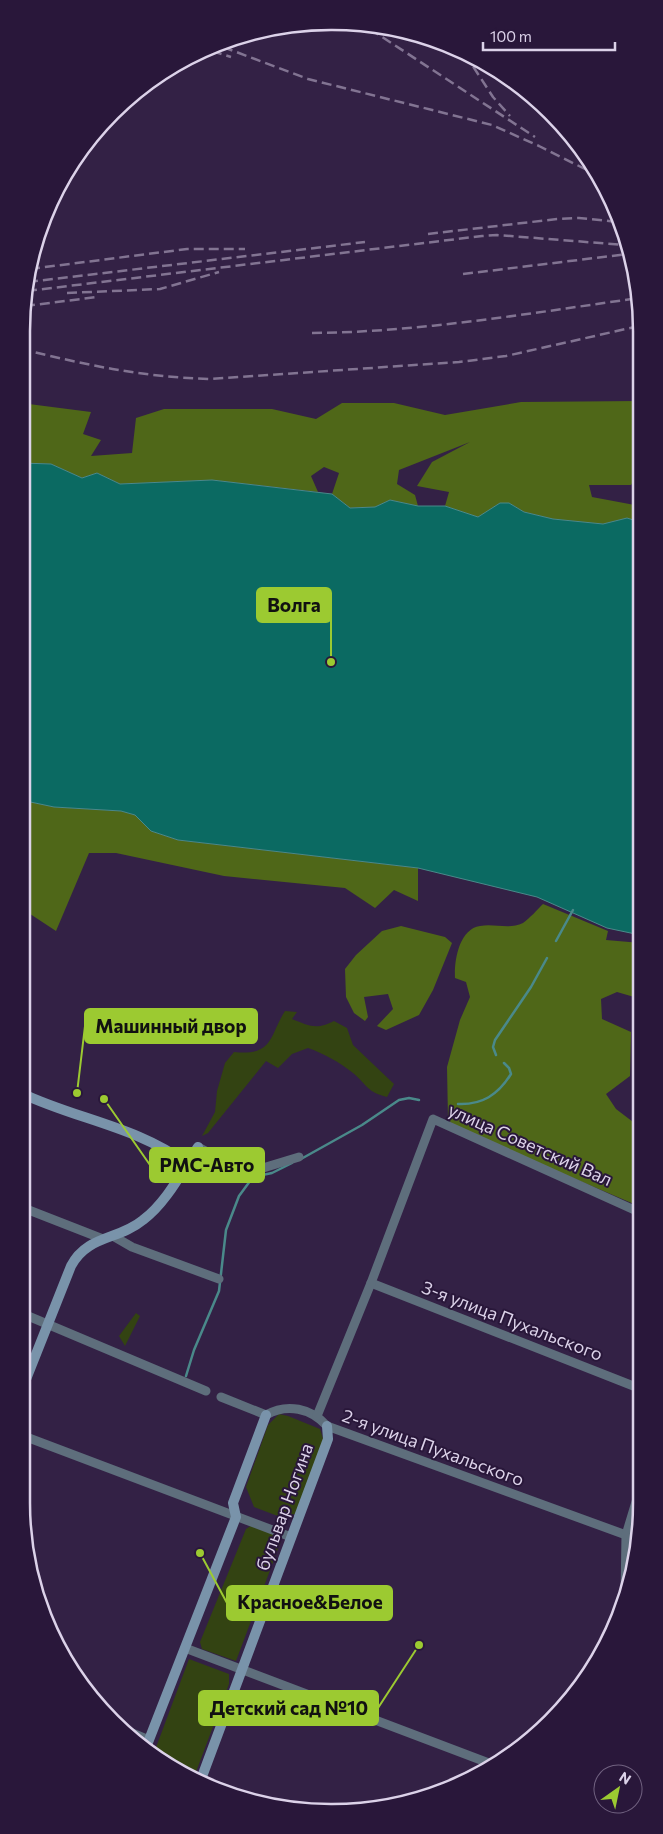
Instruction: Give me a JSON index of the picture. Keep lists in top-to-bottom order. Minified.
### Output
{"streets":{"street":["улица Советский Вал","3-я улица Пухальского","2-я улица Пухальского","бульвар Ногина"]},"crossings":[["улица Советский Вал","3-я улица Пухальского"],["2-я улица Пухальского","бульвар Ногина"]],"places":["Волга","Машинный двор","РМС-Авто","Красное&Белое","Детский сад №10"],"scale_bar":"100 m","north":"top right"}
